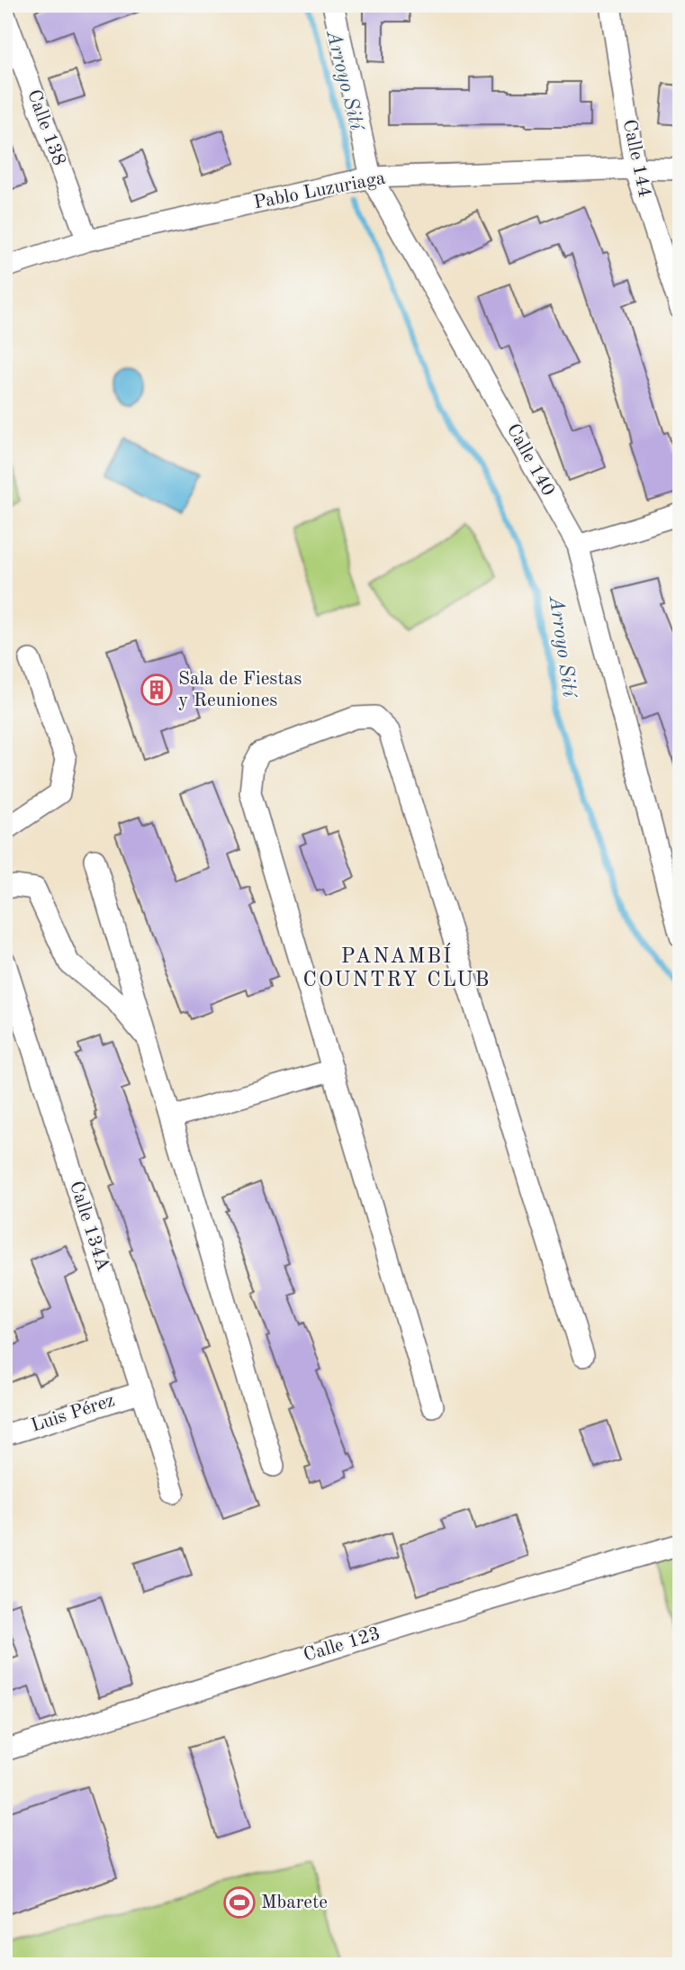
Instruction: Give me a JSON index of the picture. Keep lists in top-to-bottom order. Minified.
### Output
{"streets":{"street":["Calle 138","Calle 144","Pablo Luzuriaga","Calle 140","Calle 134A","Luis Pérez","Calle 123"]},"crossings":[["Calle 138","Pablo Luzuriaga"],["Calle 144","Pablo Luzuriaga"],["Pablo Luzuriaga","Calle 140"],["Calle 134A","Luis Pérez"]],"districts":["PANAMBÍ COUNTRY CLUB"],"water":["Arroyo Sití"],"places":{"building":["Sala de Fiestas y Reuniones"],"sports":["Mbarete"]}}
